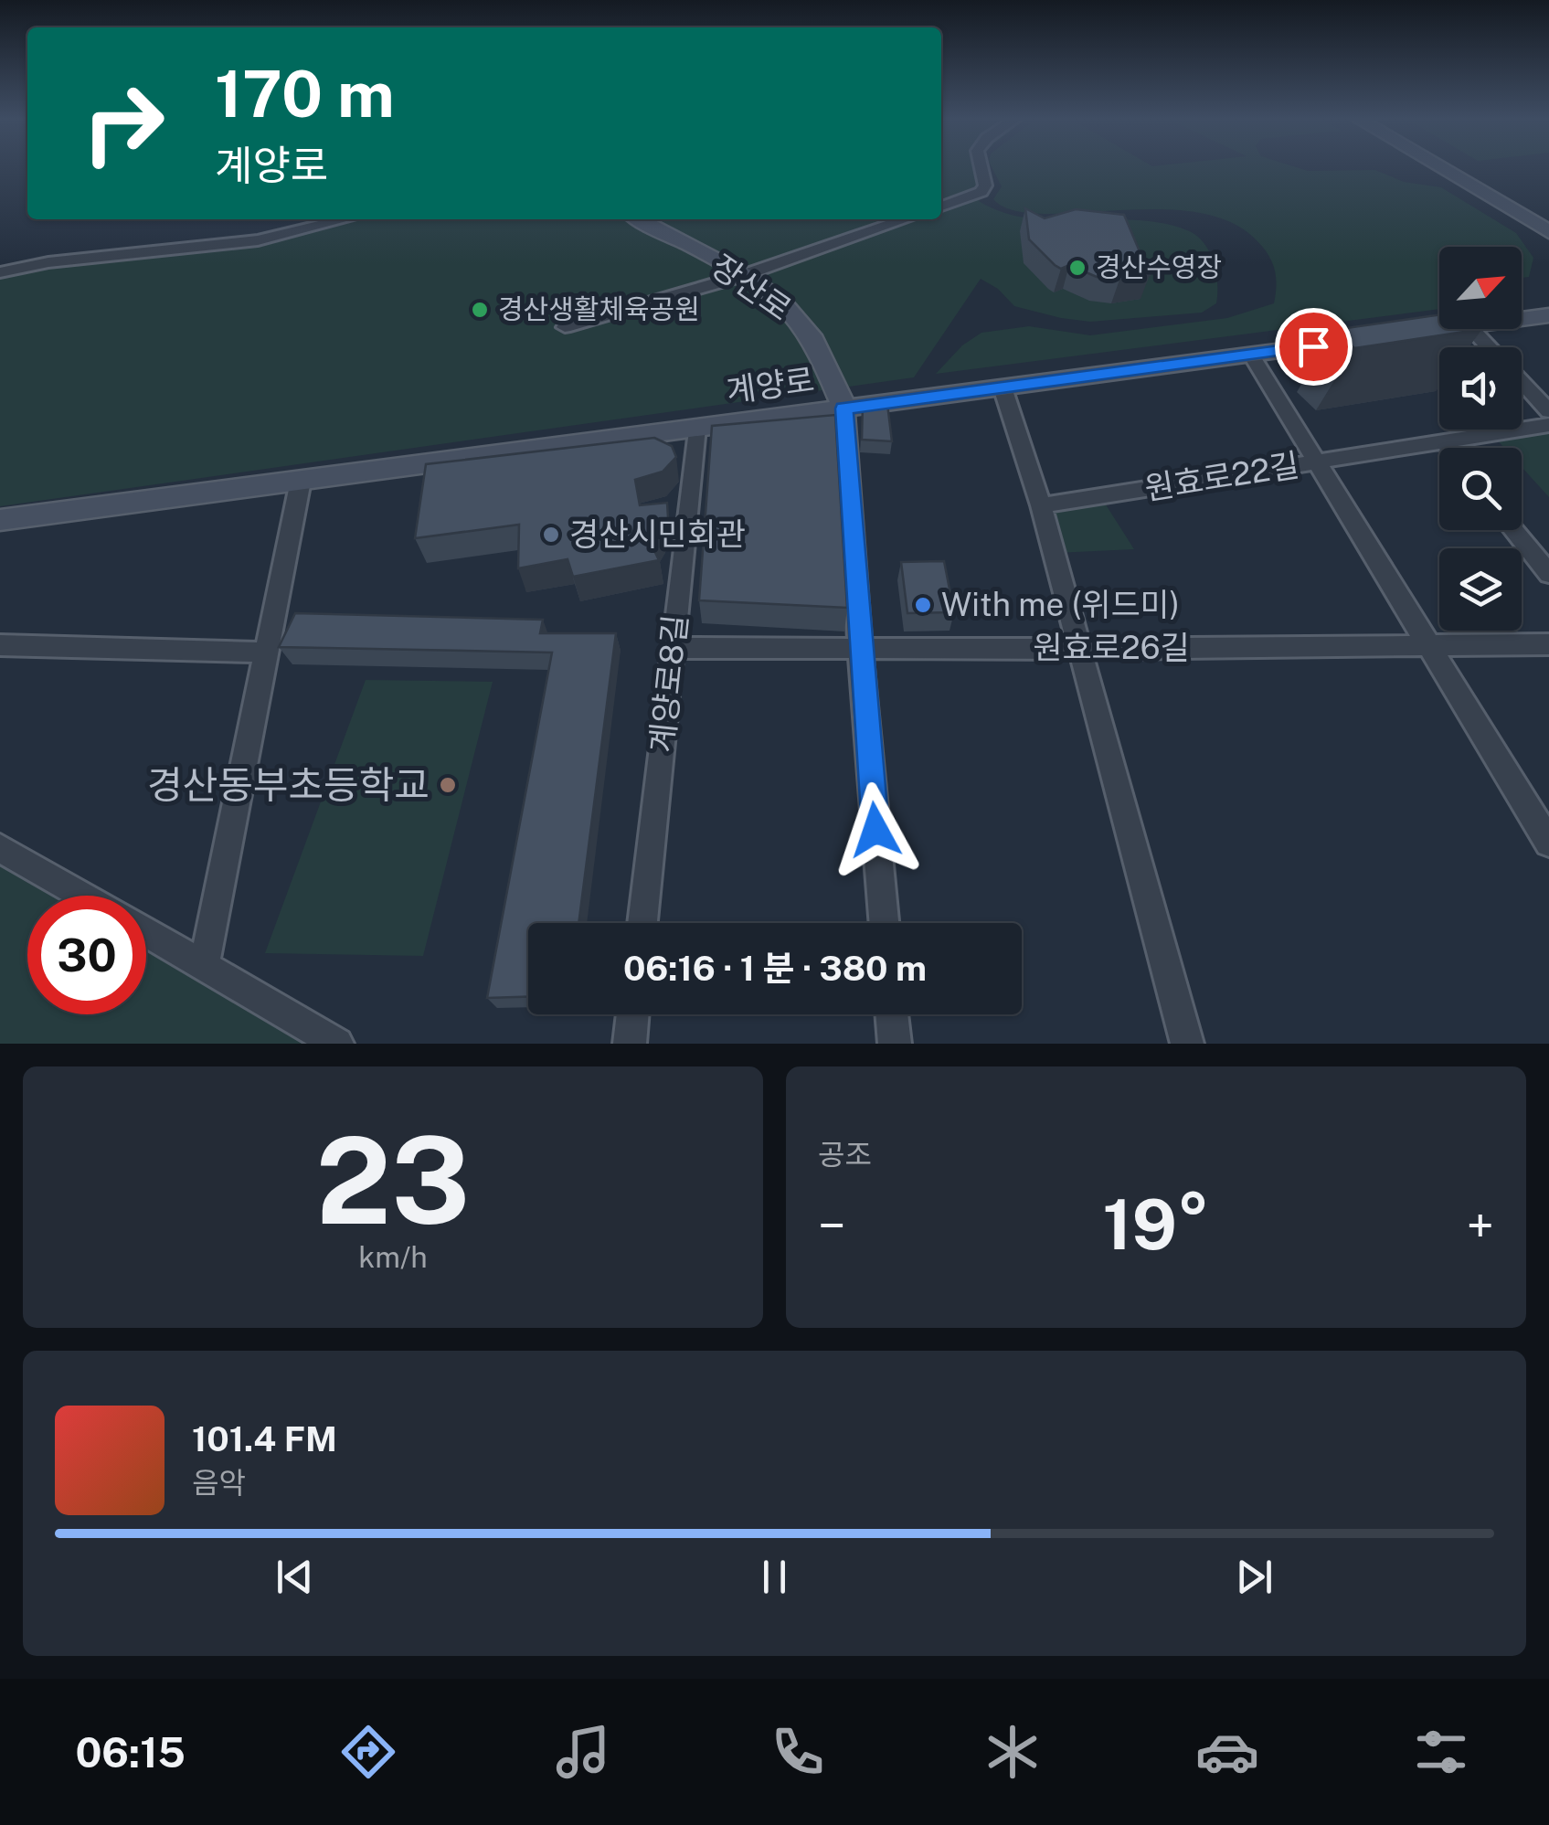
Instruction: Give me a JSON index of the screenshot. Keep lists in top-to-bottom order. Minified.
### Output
{"streets":{"street":["장산로","계양로","원효로22길","원효로26길","계양로8길"]},"crossings":[["장산로","계양로"],["장산로","원효로26길"],["계양로","계양로8길"],["원효로26길","계양로8길"]],"places":["경산수영장","경산생활체육공원","경산시민회관","With me (위드미)","경산동부초등학교"],"north":"top right","page":{"turn":["170 m","계양로"],"limit":"30","trip":"06:16 · 1 분 · 380 m","tile":[["23","km/h"],"공조"],"heat":["−","19°","+"],"song":["101.4 FM","음악"],"tabs":"06:15"}}
